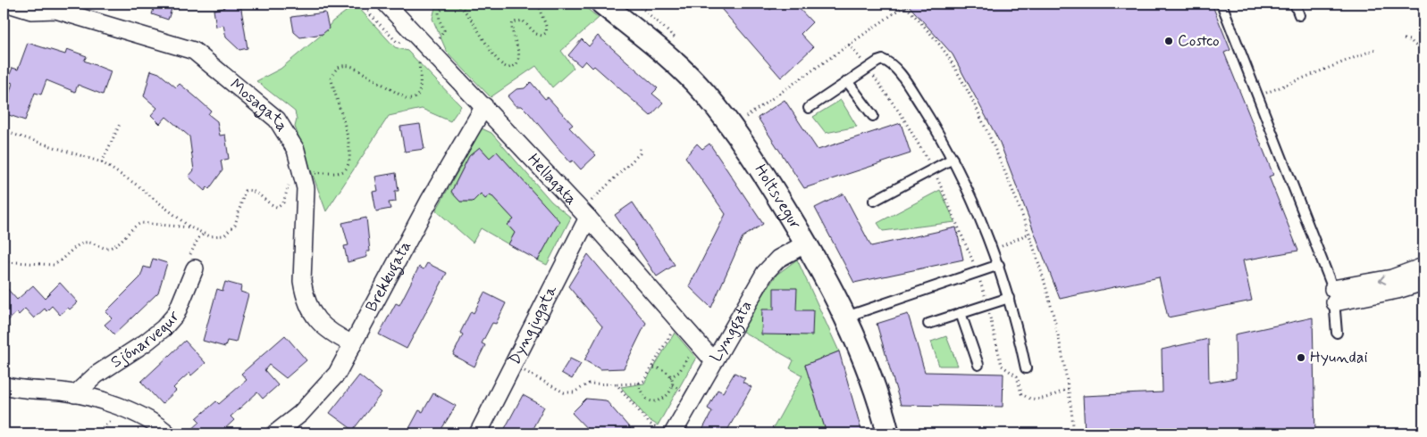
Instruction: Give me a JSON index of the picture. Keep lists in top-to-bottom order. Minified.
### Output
{"streets":{"street":["Mosagata","Hellagata","Holtsvegur","Brekkugata","Dyngjugata","Lynggata","Sjónarvegur"]},"crossings":[["Mosagata","Brekkugata"],["Hellagata","Brekkugata"],["Hellagata","Dyngjugata"],["Hellagata","Lynggata"],["Holtsvegur","Lynggata"]],"places":["Costco","Hyundai"]}
